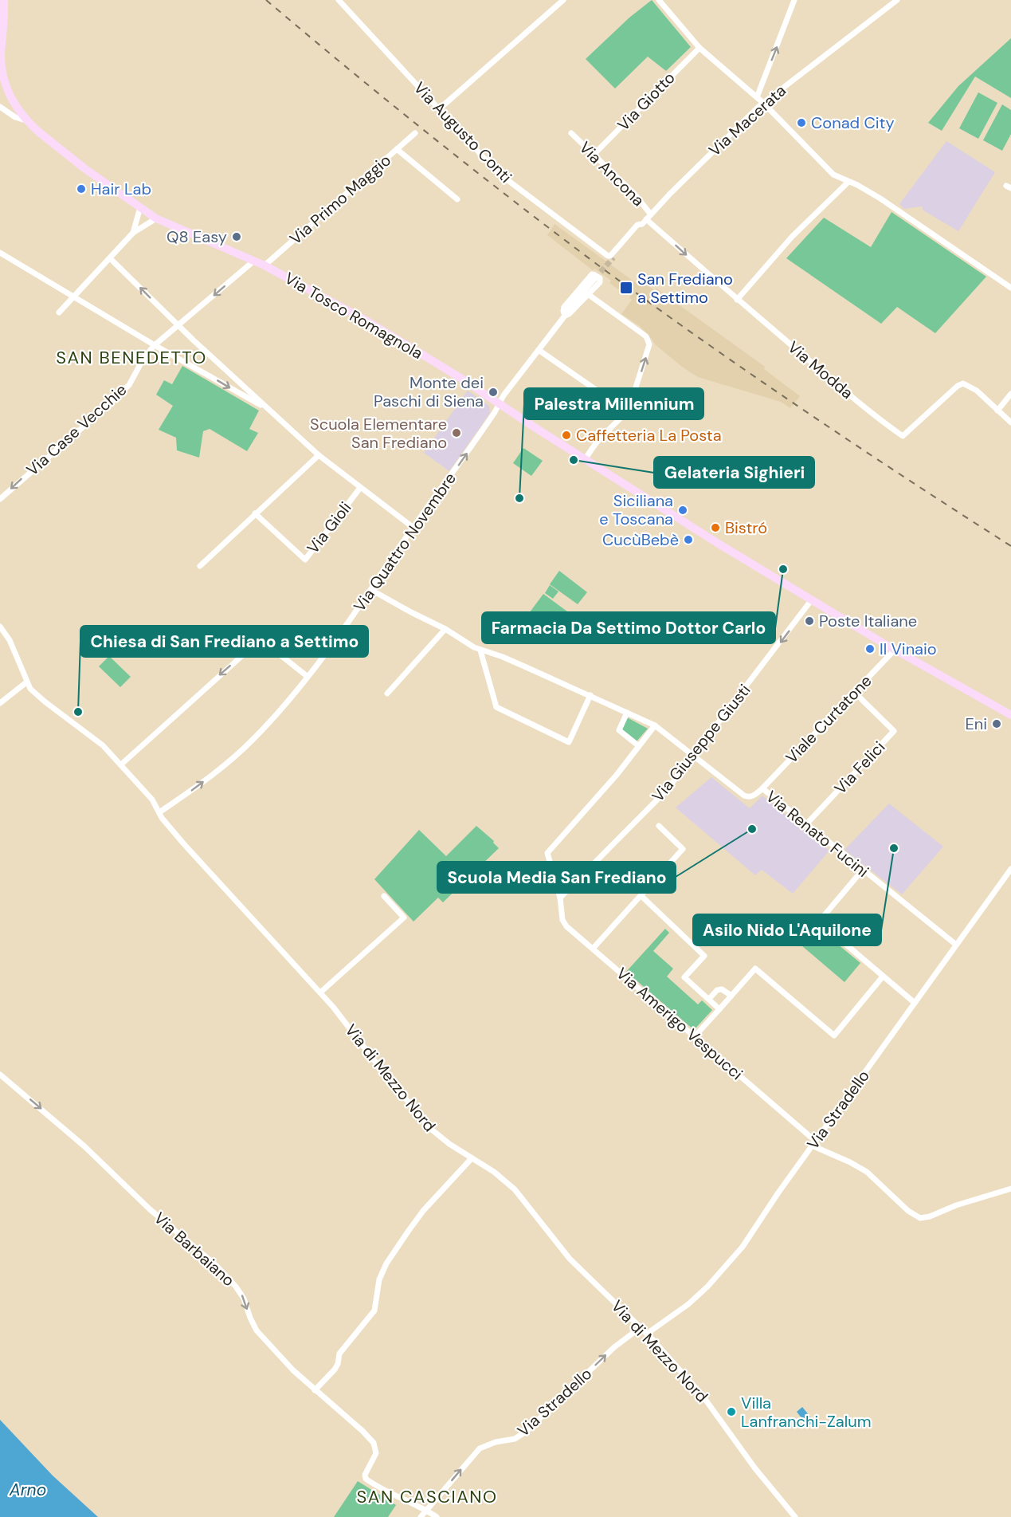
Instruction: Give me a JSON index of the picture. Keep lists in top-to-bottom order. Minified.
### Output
{"streets":{"main road":["Via Tosco Romagnola"],"street":["Via Giotto","Via Macerata","Via Augusto Conti","Via Ancona","Via Primo Maggio","Via Modda","Via Case Vecchie","Via Gioli","Via Quattro Novembre","Viale Curtatone","Via Giuseppe Giusti","Via Felici","Via Renato Fucini","Via Amerigo Vespucci","Via di Mezzo Nord","Via Stradello","Via Barbaiano"]},"crossings":[["Via Giotto","Via Ancona"],["Via Macerata","Via Augusto Conti"],["Via Macerata","Via Ancona"],["Via Macerata","Via Modda"],["Via Primo Maggio","Via Tosco Romagnola"],["Via Tosco Romagnola","Via Case Vecchie"],["Via Tosco Romagnola","Via Quattro Novembre"],["Via Tosco Romagnola","Viale Curtatone"],["Via Tosco Romagnola","Via Giuseppe Giusti"],["Via Quattro Novembre","Via Renato Fucini"],["Via Quattro Novembre","Via di Mezzo Nord"],["Viale Curtatone","Via Felici"],["Viale Curtatone","Via Renato Fucini"],["Via Giuseppe Giusti","Via Renato Fucini"],["Via Giuseppe Giusti","Via Amerigo Vespucci"],["Via Felici","Via Renato Fucini"],["Via Renato Fucini","Via Stradello"],["Via Amerigo Vespucci","Via Stradello"],["Via di Mezzo Nord","Via Stradello"],["Via Stradello","Via Barbaiano"]],"one_way":["Via Case Vecchie","Via Quattro Novembre","Via Giuseppe Giusti","Via Barbaiano"],"districts":["SAN BENEDETTO","SAN CASCIANO"],"water":["Arno"],"places":{"other":["Conad City","Hair Lab","Q8 Easy","Monte dei Paschi di Siena","Scuola Elementare San Frediano","Caffetteria La Posta","Gelateria Sighieri","Palestra Millennium","Siciliana e Toscana","Bistró","CucùBebè","Farmacia Da Settimo Dottor Carlo","Poste Italiane","Il Vinaio","Chiesa di San Frediano a Settimo","Eni","Scuola Media San Frediano","Asilo Nido L'Aquilone","Villa Lanfranchi-Zalum"],"transit":["San Frediano a Settimo"]}}
